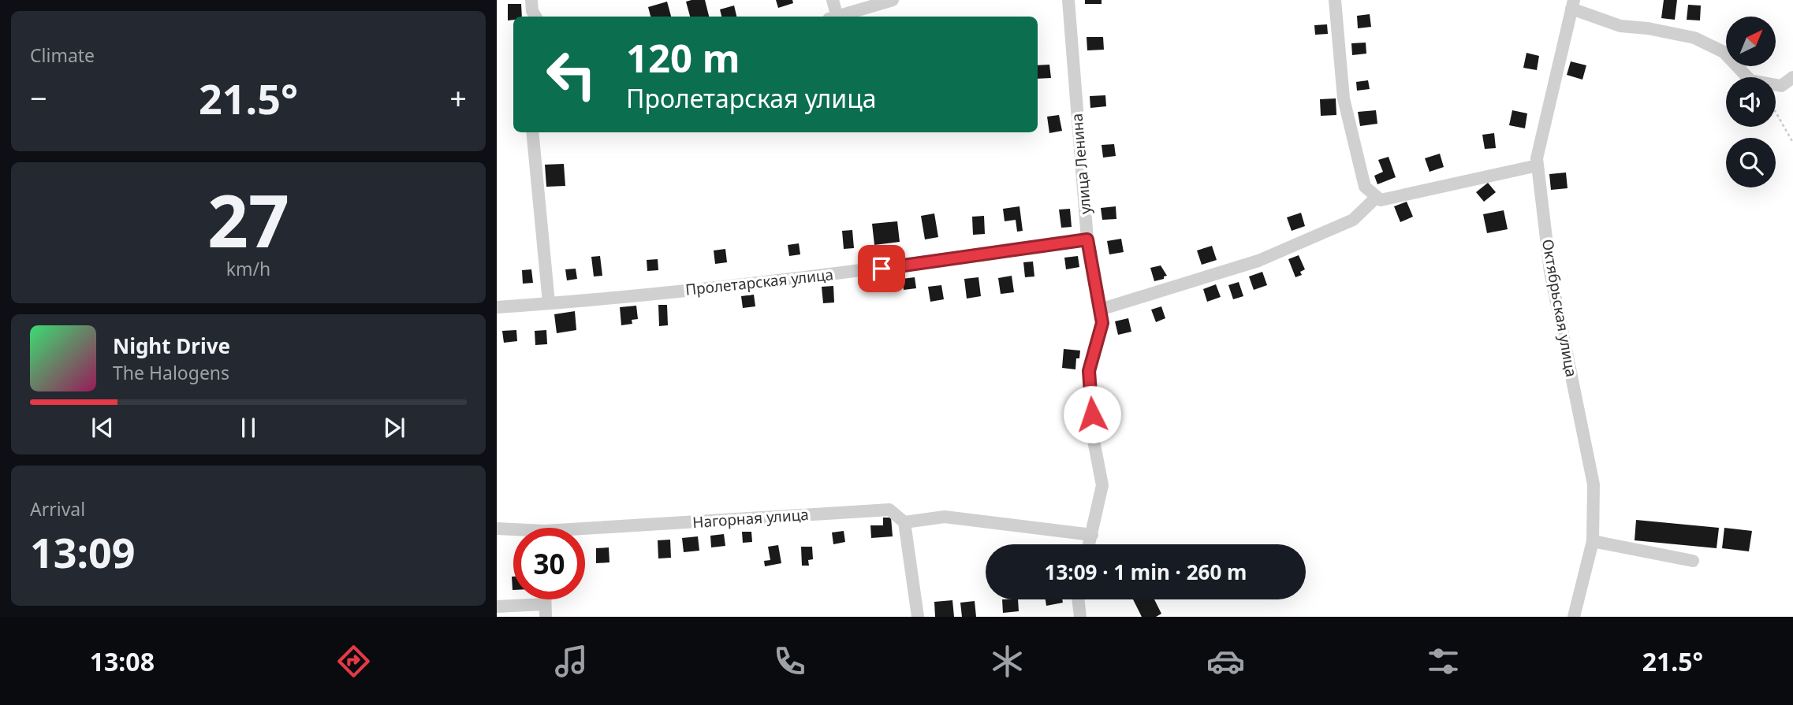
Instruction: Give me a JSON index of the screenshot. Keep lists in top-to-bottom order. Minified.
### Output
{"streets":{"street":["улица Ленина","Пролетарская улица","Октябрьская улица","Нагорная улица"]},"crossings":[["улица Ленина","Пролетарская улица"]],"north":"top right","page":{"tile":["Climate",["27","km/h"],["Arrival","13:09"]],"turn":["120 m","Пролетарская улица"],"heat":["−","21.5°","+"],"song":["Night Drive","The Halogens"],"limit":"30","trip":"13:09 · 1 min · 260 m","tabs":["13:08","21.5°"]}}
